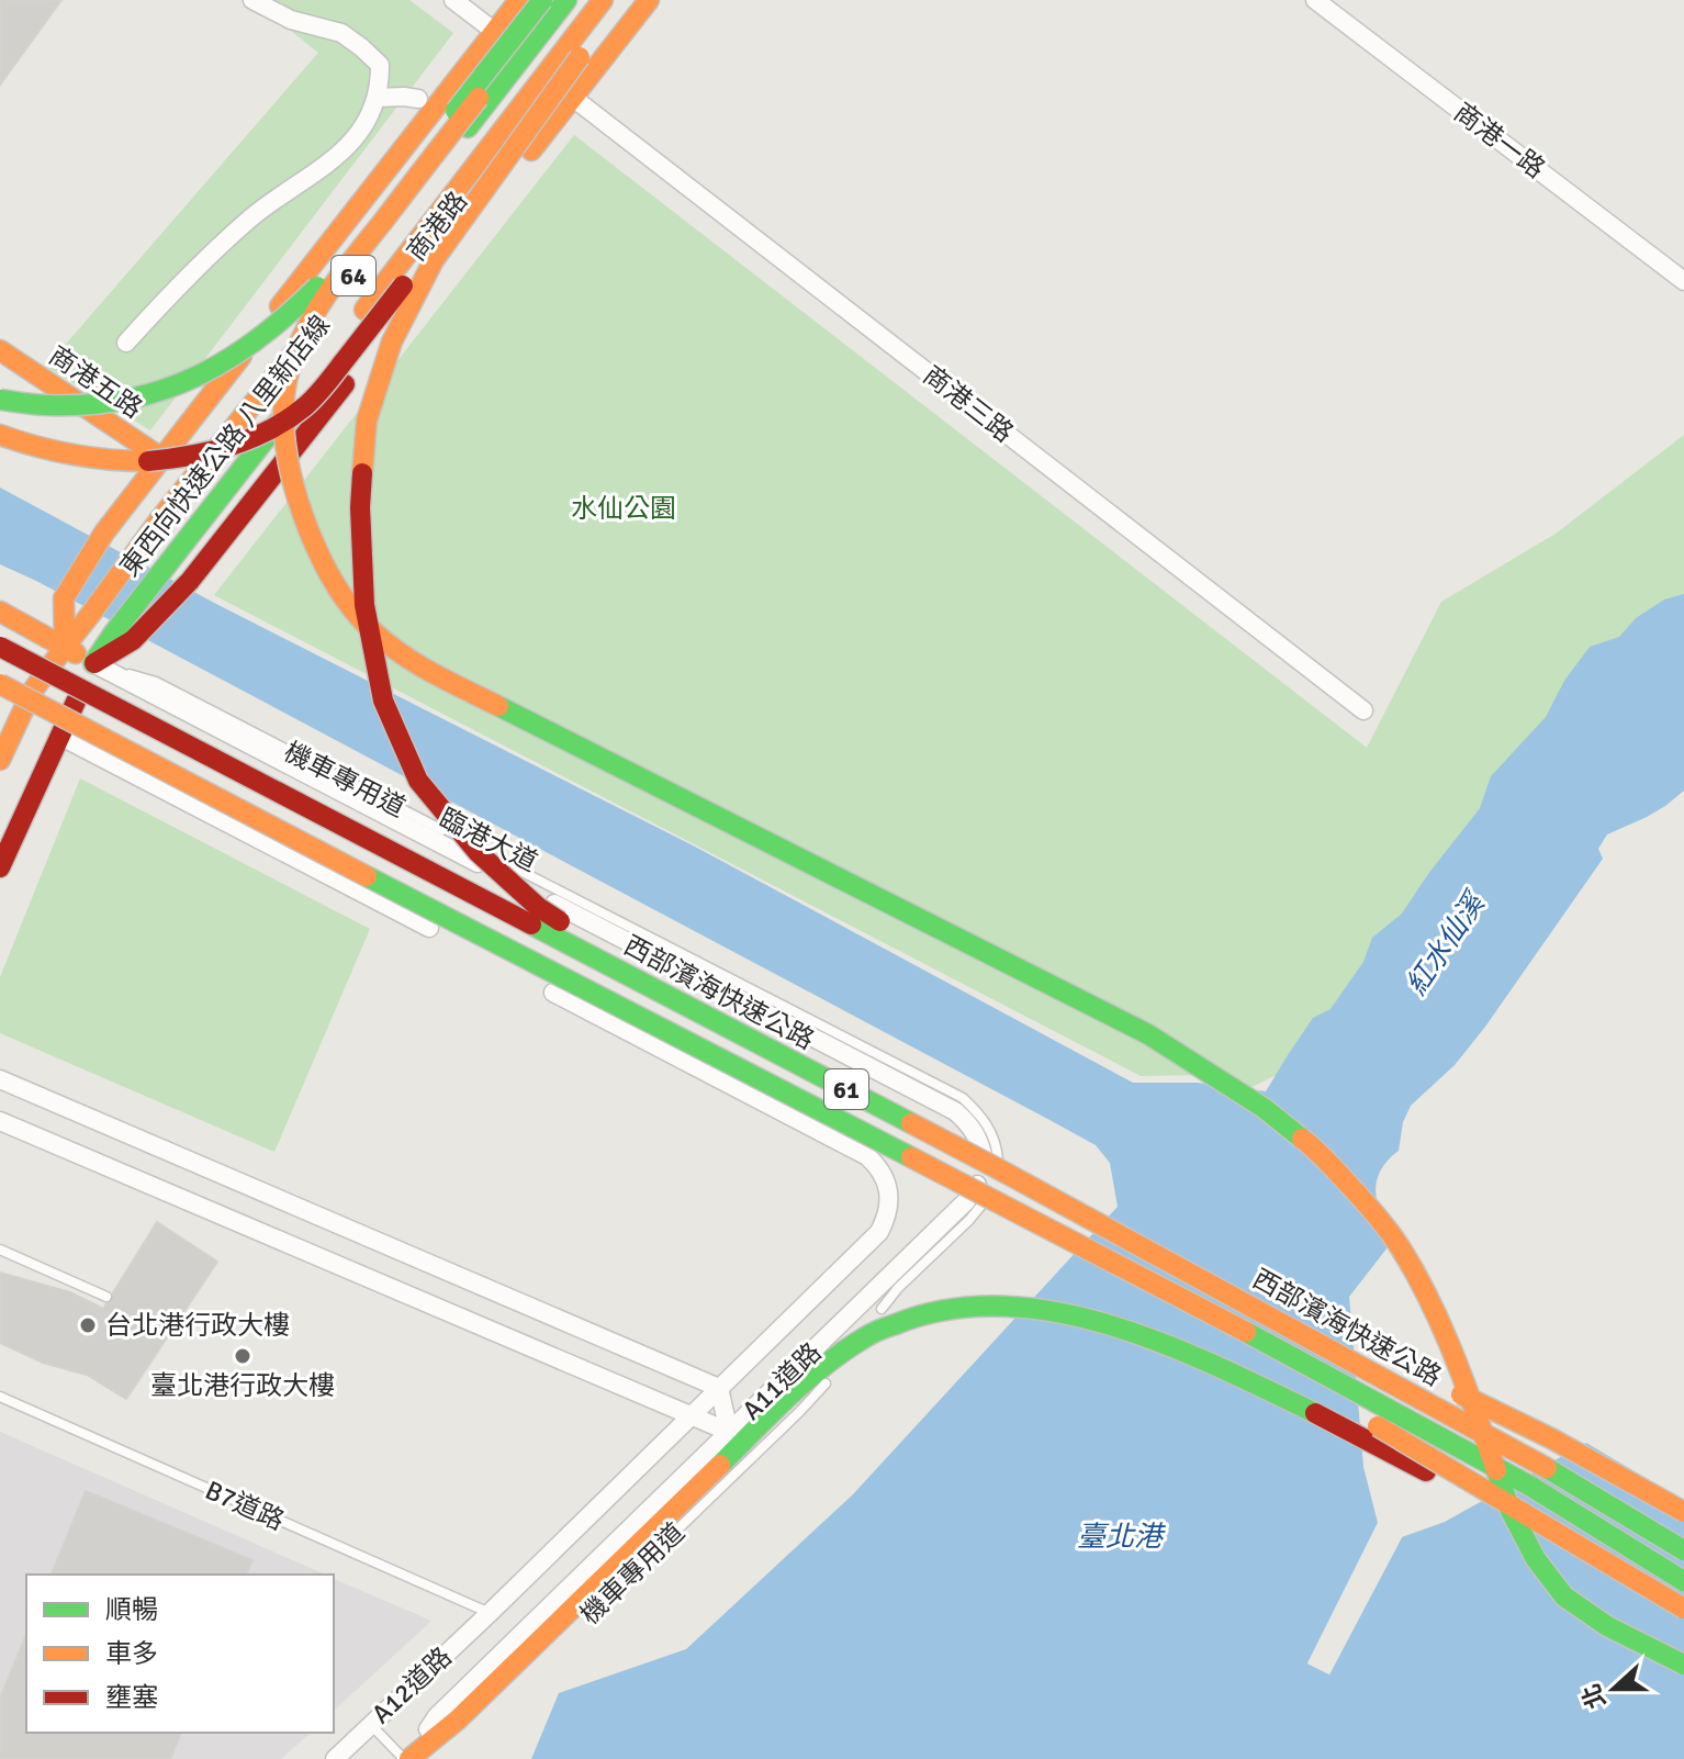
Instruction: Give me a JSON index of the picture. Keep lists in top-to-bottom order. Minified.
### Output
{"streets":{"main road":["商港路","64","商港五路","東西向快速公路 八里新店線","臨港大道","西部濱海快速公路","61"],"street":["商港一路","商港三路","A11道路","A12道路"],"lane":["機車專用道","B7道路"]},"crossings":[["商港路","商港三路"],["商港路","東西向快速公路 八里新店線"],["商港路","機車專用道"],["商港路","臨港大道"],["東西向快速公路 八里新店線","機車專用道"],["東西向快速公路 八里新店線","臨港大道"],["機車專用道","臨港大道"],["臨港大道","A11道路"],["A11道路","B7道路"],["A11道路","A12道路"],["B7道路","A12道路"]],"water":["紅水仙溪","臺北港"],"parks":["水仙公園"],"places":["台北港行政大樓","臺北港行政大樓"],"legend":["順暢","車多","壅塞"],"north":"left"}
